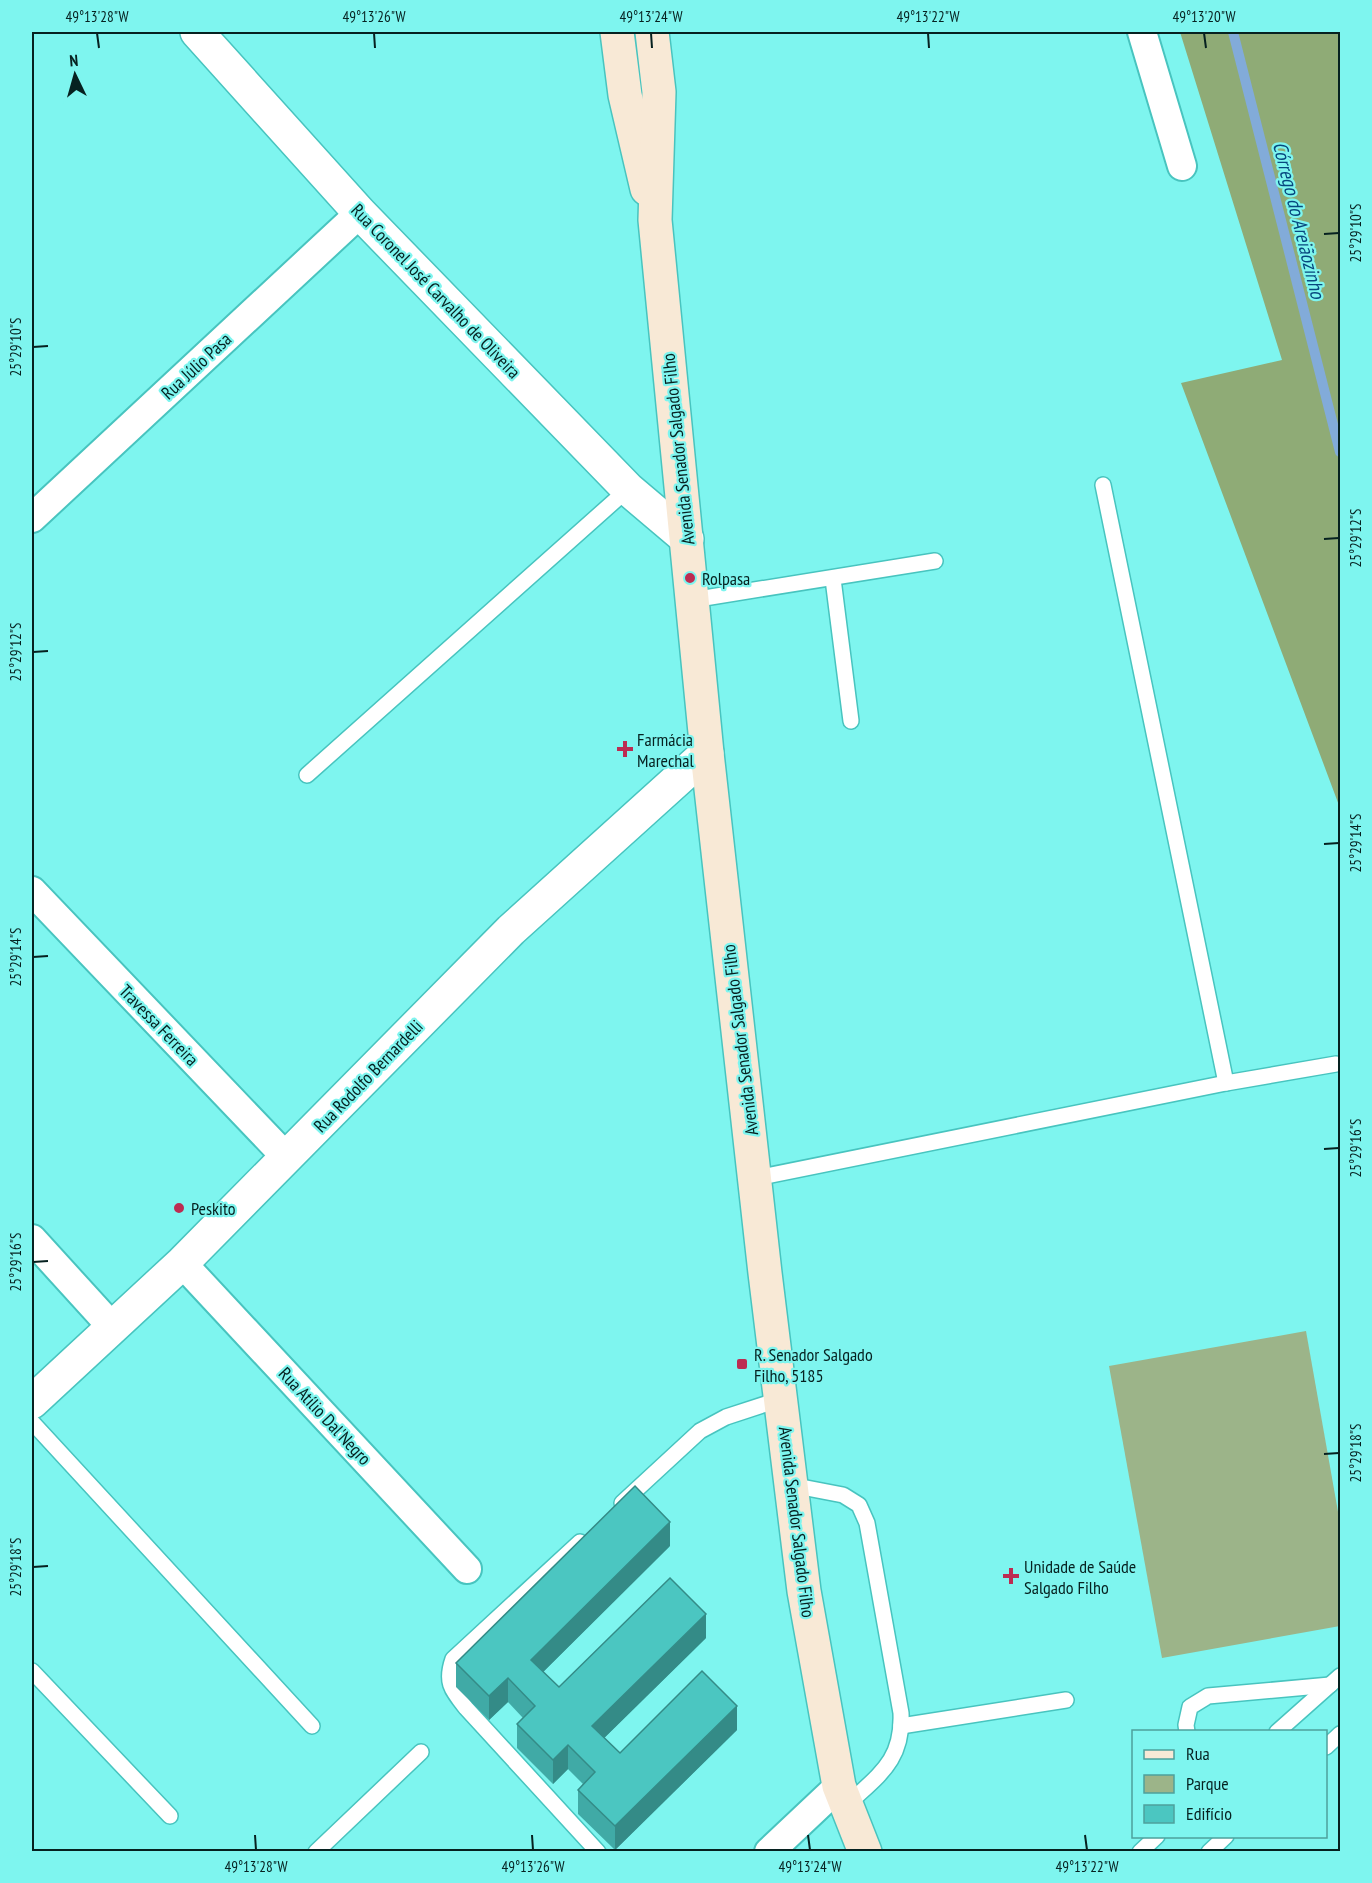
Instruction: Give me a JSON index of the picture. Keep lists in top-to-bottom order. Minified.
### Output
{"streets":{"main road":["Avenida Senador Salgado Filho"],"street":["Rua Coronel José Carvalho de Oliveira","Rua Júlio Pasa","Travessa Ferreira","Rua Rodolfo Bernardelli","Rua Atílio Dal'Negro"]},"crossings":[["Rua Coronel José Carvalho de Oliveira","Rua Júlio Pasa"],["Rua Coronel José Carvalho de Oliveira","Avenida Senador Salgado Filho"],["Avenida Senador Salgado Filho","Rua Rodolfo Bernardelli"],["Travessa Ferreira","Rua Rodolfo Bernardelli"],["Rua Rodolfo Bernardelli","Rua Atílio Dal'Negro"]],"water":["Córrego do Areiãozinho"],"places":{"other":["Rolpasa","Peskito"],"health":["Farmácia Marechal","Unidade de Saúde Salgado Filho"],"transit":["R. Senador Salgado Filho, 5185"]},"legend":["Rua","Parque","Edifício"],"north":"top","coordinates":["49°13'28\"W","49°13'26\"W","49°13'24\"W","49°13'22\"W","49°13'20\"W","25°29'10\"S","25°29'12\"S","25°29'14\"S","25°29'16\"S","25°29'18\"S"]}
